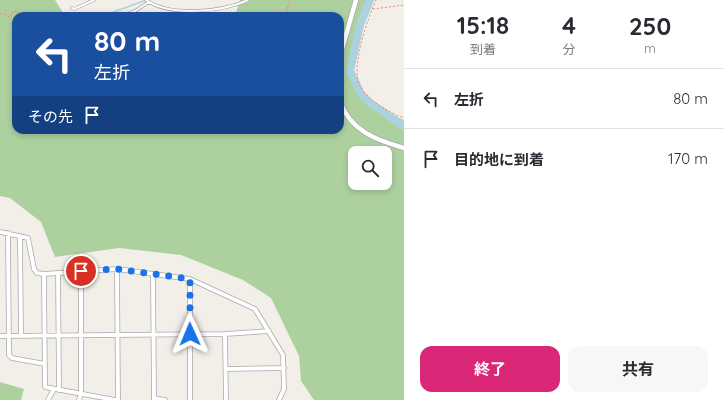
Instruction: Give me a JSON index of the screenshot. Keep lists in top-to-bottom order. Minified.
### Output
{"page":{"eta":["15:18","到着","4","分","250","m"],"turn":["80 m","左折"],"list":[{"name":"左折","value":"80 m"},{"name":"目的地に到着","value":"170 m"}],"then":"その先","buttons":["終了","共有"]}}
